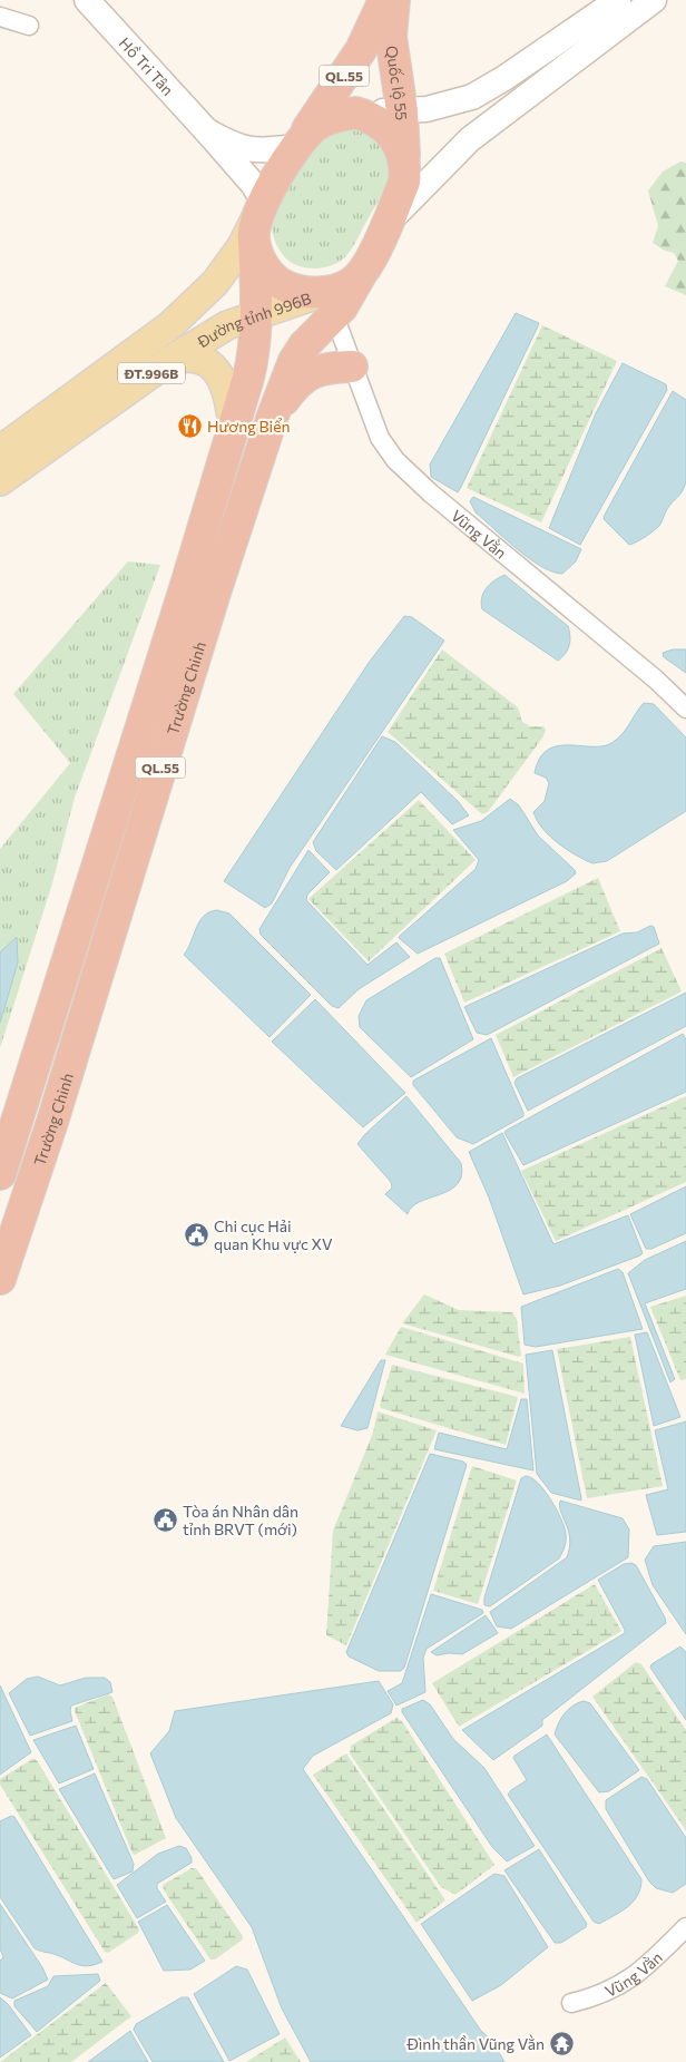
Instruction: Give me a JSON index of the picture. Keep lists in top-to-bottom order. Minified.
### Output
{"streets":{"highway":["QL.55","Quốc lộ 55","Trường Chinh"],"main road":["Hồ Tri Tân","Đường tỉnh 996B","ĐT.996B"],"street":["Vũng Vằn"]},"crossings":[["Hồ Tri Tân","Quốc lộ 55"],["Hồ Tri Tân","Đường tỉnh 996B"],["Hồ Tri Tân","ĐT.996B"],["Hồ Tri Tân","Vũng Vằn"],["Hồ Tri Tân","Trường Chinh"],["Quốc lộ 55","Đường tỉnh 996B"],["Quốc lộ 55","ĐT.996B"],["Quốc lộ 55","Vũng Vằn"],["Quốc lộ 55","Trường Chinh"],["Đường tỉnh 996B","ĐT.996B"],["Đường tỉnh 996B","Vũng Vằn"],["Đường tỉnh 996B","Trường Chinh"],["ĐT.996B","Vũng Vằn"],["ĐT.996B","Trường Chinh"],["Vũng Vằn","Trường Chinh"]],"places":{"restaurant":["Hương Biển"],"public building":["Chi cục Hải quan Khu vực XV","Tòa án Nhân dân tỉnh BRVT (mới)"],"temple":["Đình thần Vũng Vằn"]}}
